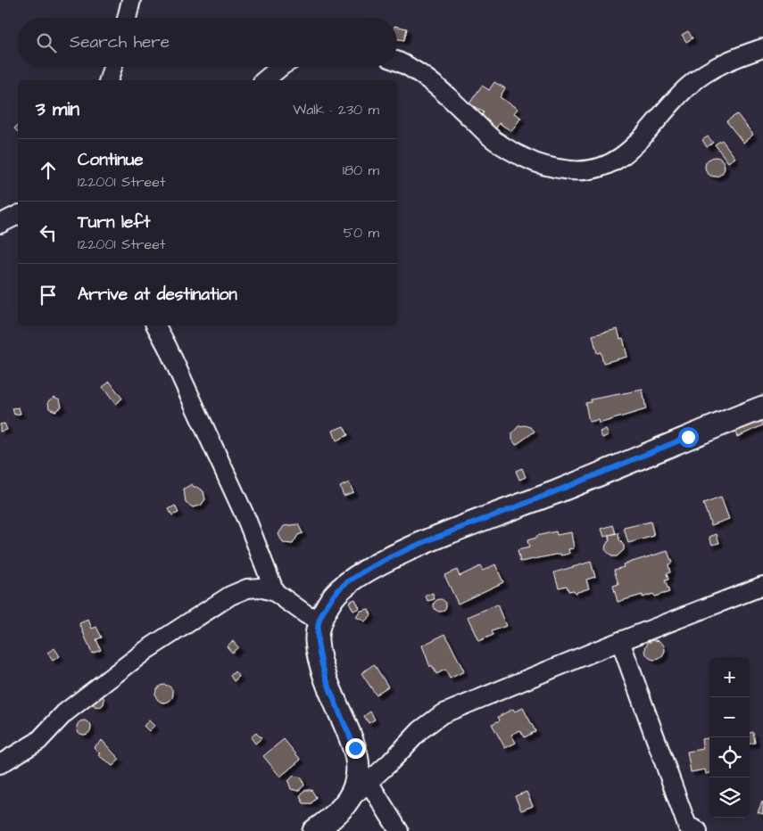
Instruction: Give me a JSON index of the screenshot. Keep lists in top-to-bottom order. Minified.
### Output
{"page":{"search":"Search here","heading":["3 min","Walk · 230 m"],"list":[["Continue","122001 Street","180 m"],["Turn left","122001 Street","50 m"],"Arrive at destination"],"map_buttons":["+","−"]}}
